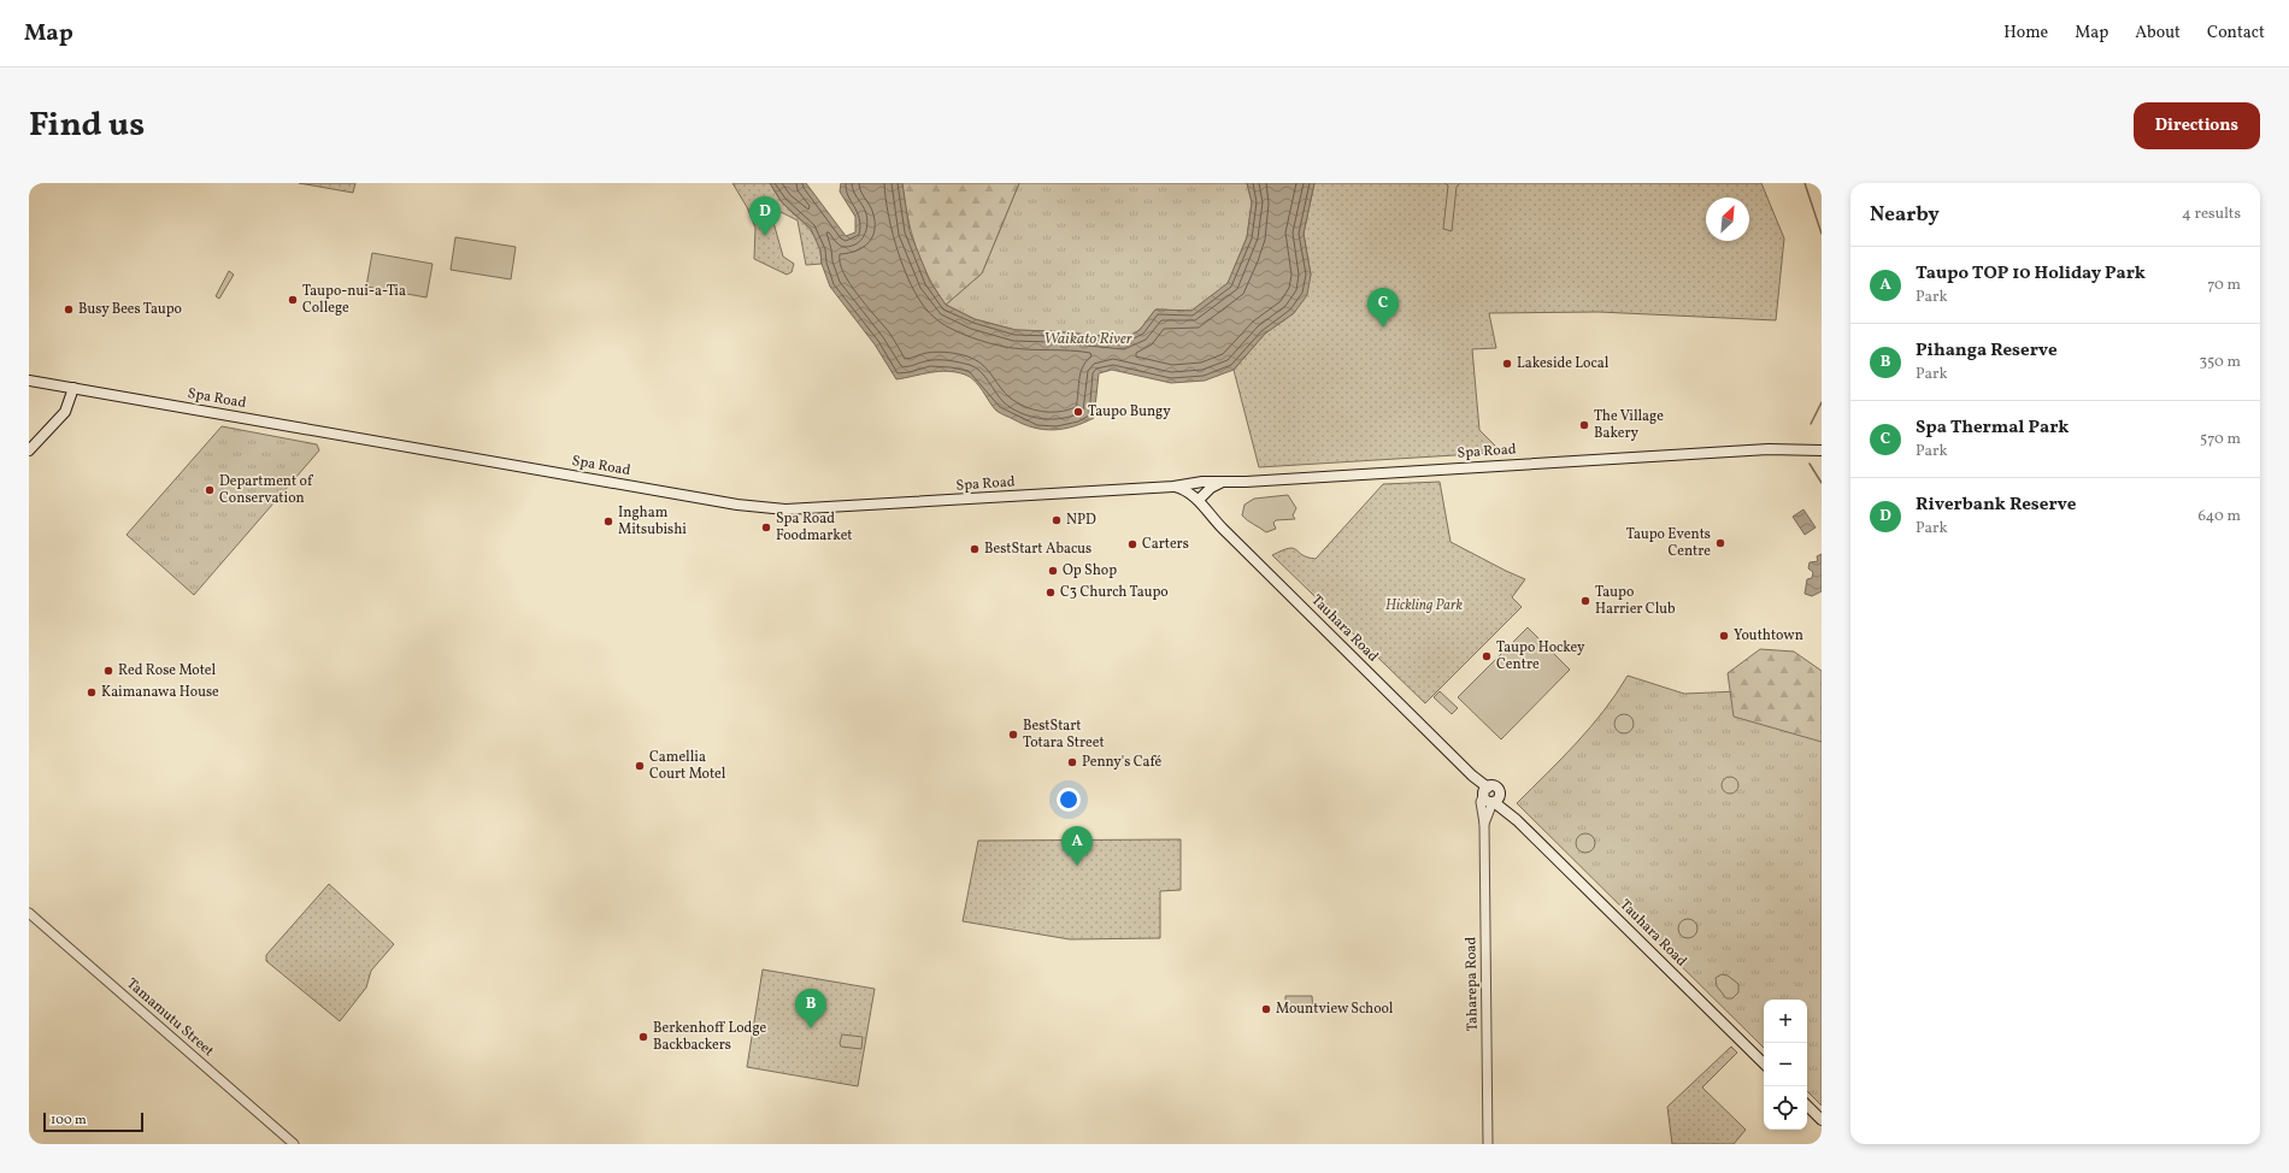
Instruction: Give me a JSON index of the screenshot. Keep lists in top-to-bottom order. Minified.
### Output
{"streets":{"main road":["Spa Road","Tauhara Road"],"street":["Taharepa Road","Tamamutu Street"]},"crossings":[["Spa Road","Tauhara Road"],["Tauhara Road","Taharepa Road"]],"water":["Waikato River"],"parks":["Hickling Park"],"places":["Taupo-nui-a-Tia College","Busy Bees Taupo","Lakeside Local","Taupo Bungy","The Village Bakery","Department of Conservation","NPD","Ingham Mitsubishi","Spa Road Foodmarket","Taupo Events Centre","Carters","BestStart Abacus","Op Shop","C3 Church Taupo","Taupo Harrier Club","Youthtown","Taupo Hockey Centre","Red Rose Motel","Kaimanawa House","BestStart Totara Street","Penny's Café","Camellia Court Motel","Mountview School","Berkenhoff Lodge Backbackers"],"scale_bar":"100 m","north":"top right","page":{"header":"Map","nav":["Home","Map","About","Contact"],"title":"Find us","buttons":"Directions","heading":["Nearby","4 results"],"pins":["D","C","A","B"],"list":[{"mark":"A","name":"Taupo TOP 10 Holiday Park","note":"Park","value":"70 m"},{"mark":"B","name":"Pihanga Reserve","note":"Park","value":"350 m"},{"mark":"C","name":"Spa Thermal Park","note":"Park","value":"570 m"},{"mark":"D","name":"Riverbank Reserve","note":"Park","value":"640 m"}],"map_buttons":["+","−"],"scale":"100 m"}}
